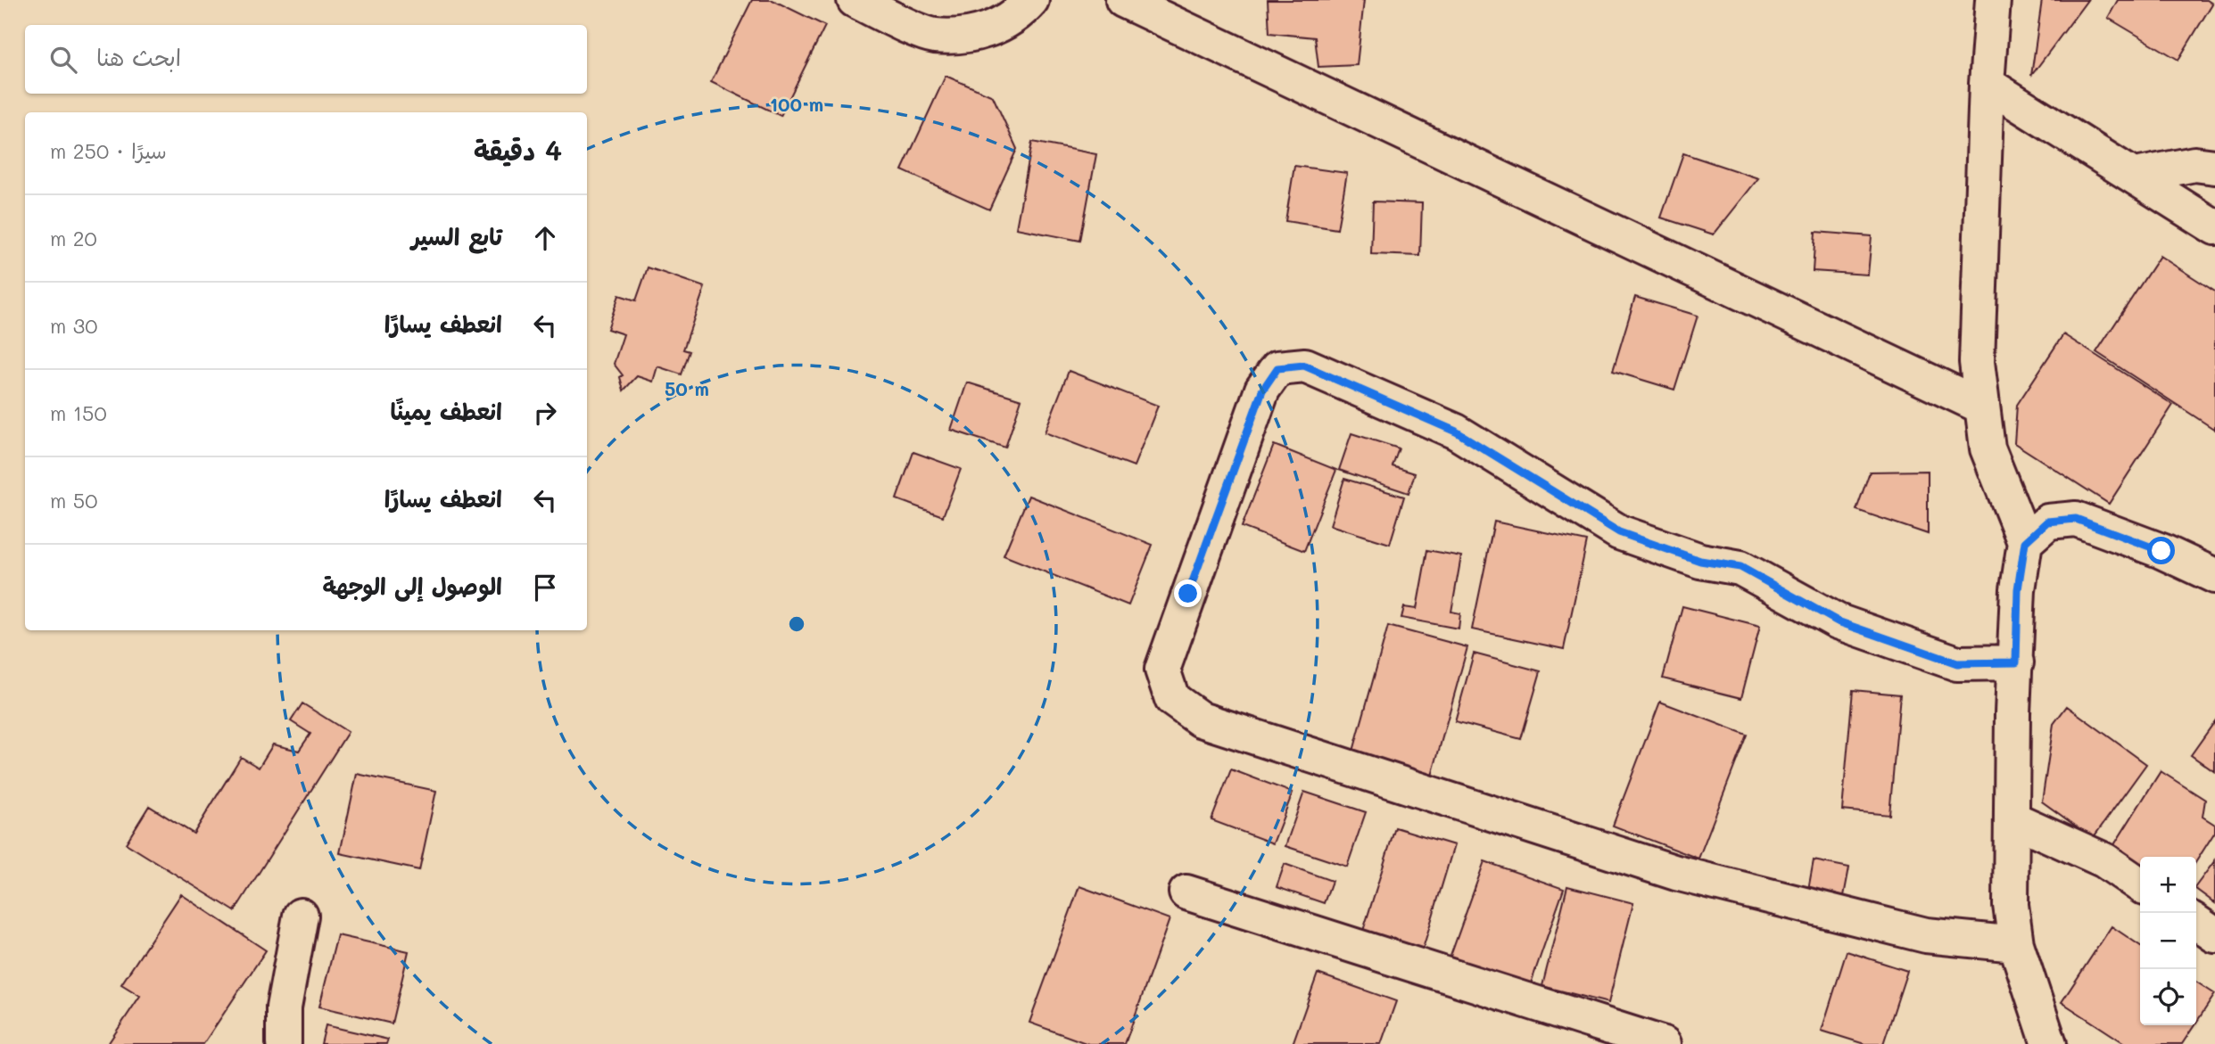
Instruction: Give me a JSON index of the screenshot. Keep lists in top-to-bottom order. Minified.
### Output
{"page":{"search":"ابحث هنا","heading":["4 دقيقة","سيرًا · 250 m"],"list":[["تابع السير","20 m"],["انعطف يسارًا","30 m"],["انعطف يمينًا","150 m"],["انعطف يسارًا","50 m"],"الوصول إلى الوجهة"],"map_buttons":["+","−"]},"rings":["100 m","50 m"]}
